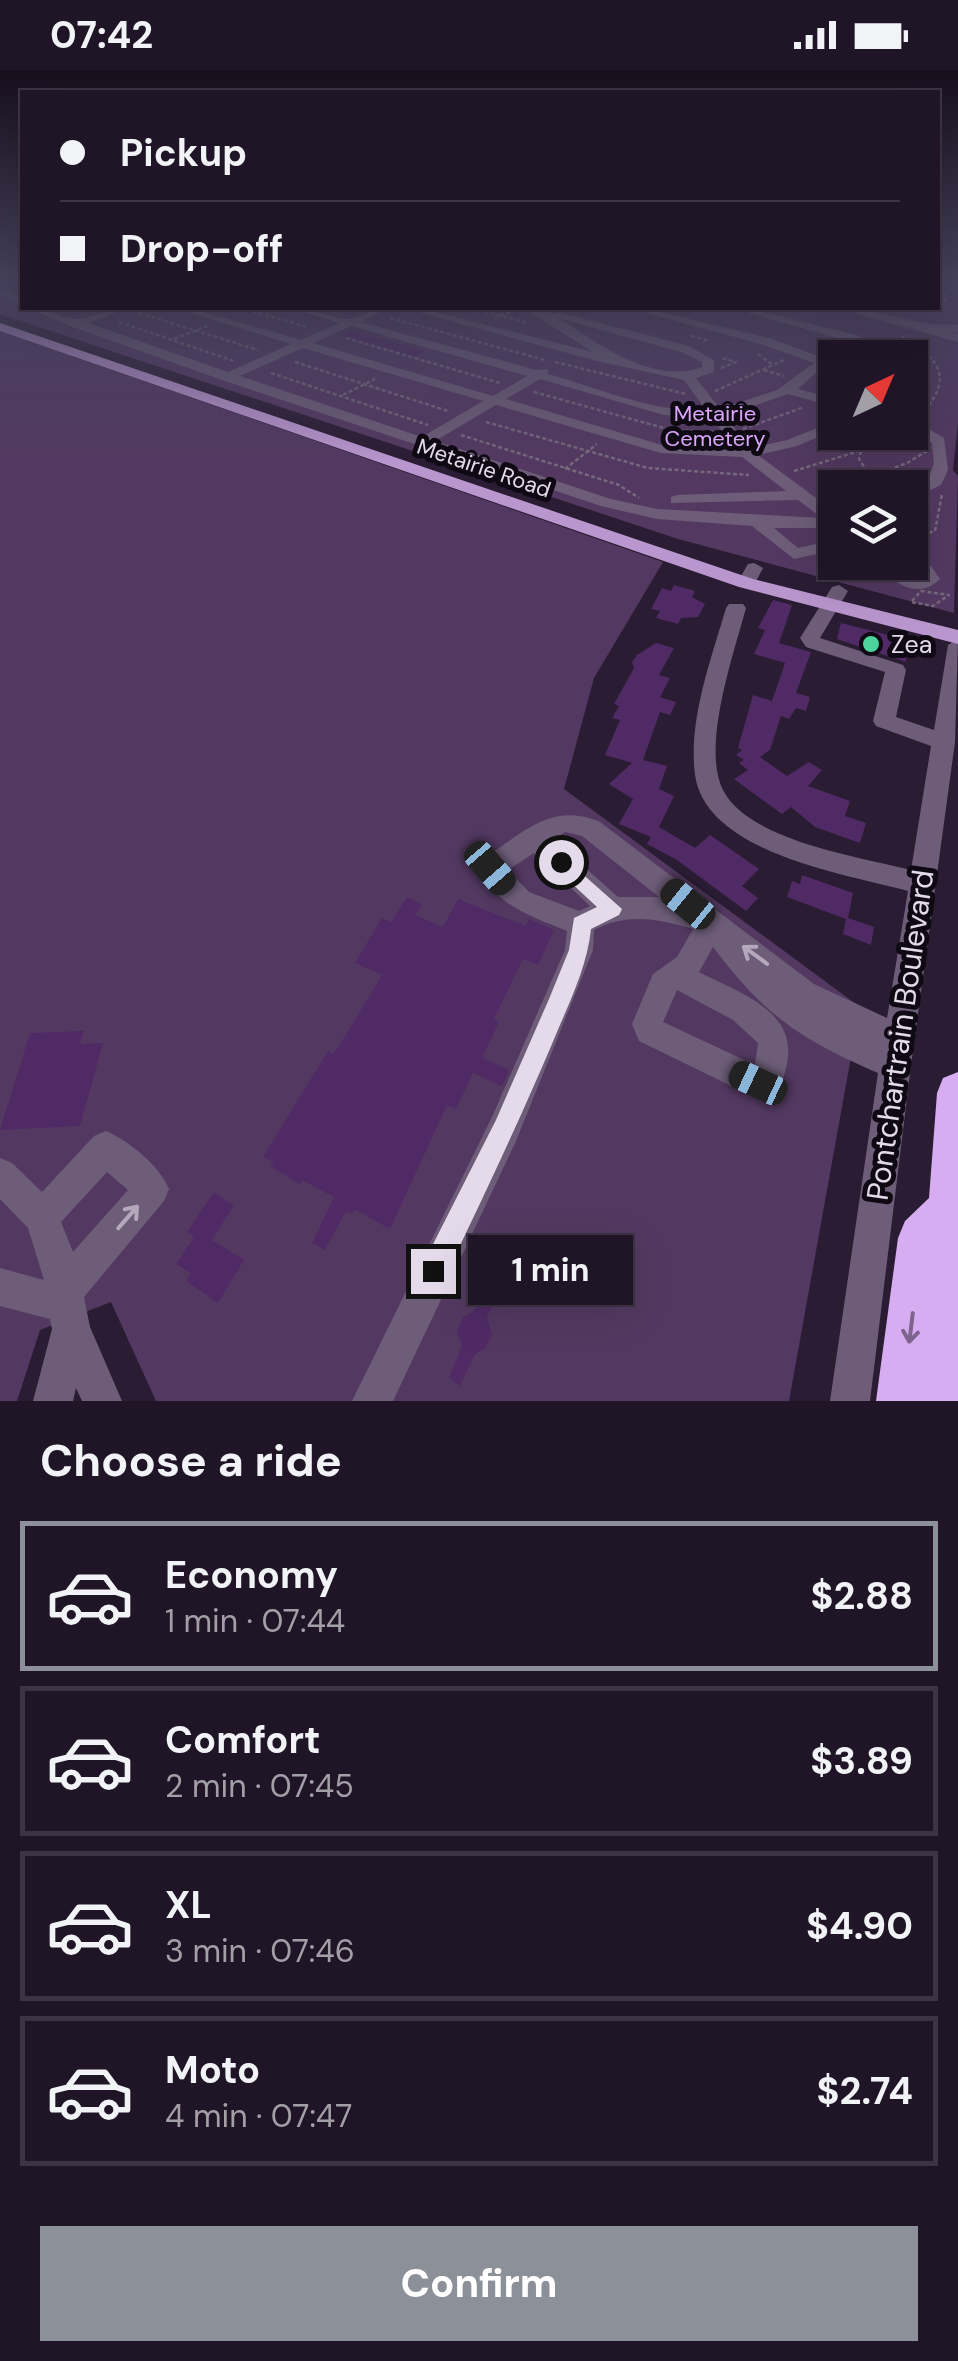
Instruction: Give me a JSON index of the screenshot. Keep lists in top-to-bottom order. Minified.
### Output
{"streets":{"main road":["Metairie Road"],"street":["Pontchartrain Boulevard"]},"parks":["Metairie Cemetery"],"places":["Zea"],"north":"top right","page":{"status":"07:42","banner":["Pickup","Drop-off"],"bubble":"1 min","heading":"Choose a ride","list":[{"name":"Economy","note":"1 min · 07:44","value":"$2.88"},{"name":"Comfort","note":"2 min · 07:45","value":"$3.89"},{"name":"XL","note":"3 min · 07:46","value":"$4.90"},{"name":"Moto","note":"4 min · 07:47","value":"$2.74"}],"buttons":"Confirm"}}
